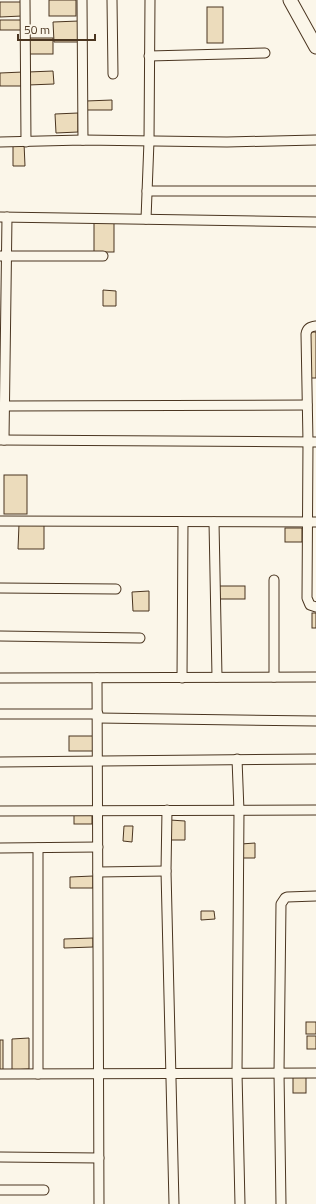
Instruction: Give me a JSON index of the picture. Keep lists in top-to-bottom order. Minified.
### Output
{"scale_bar":"50 m"}
